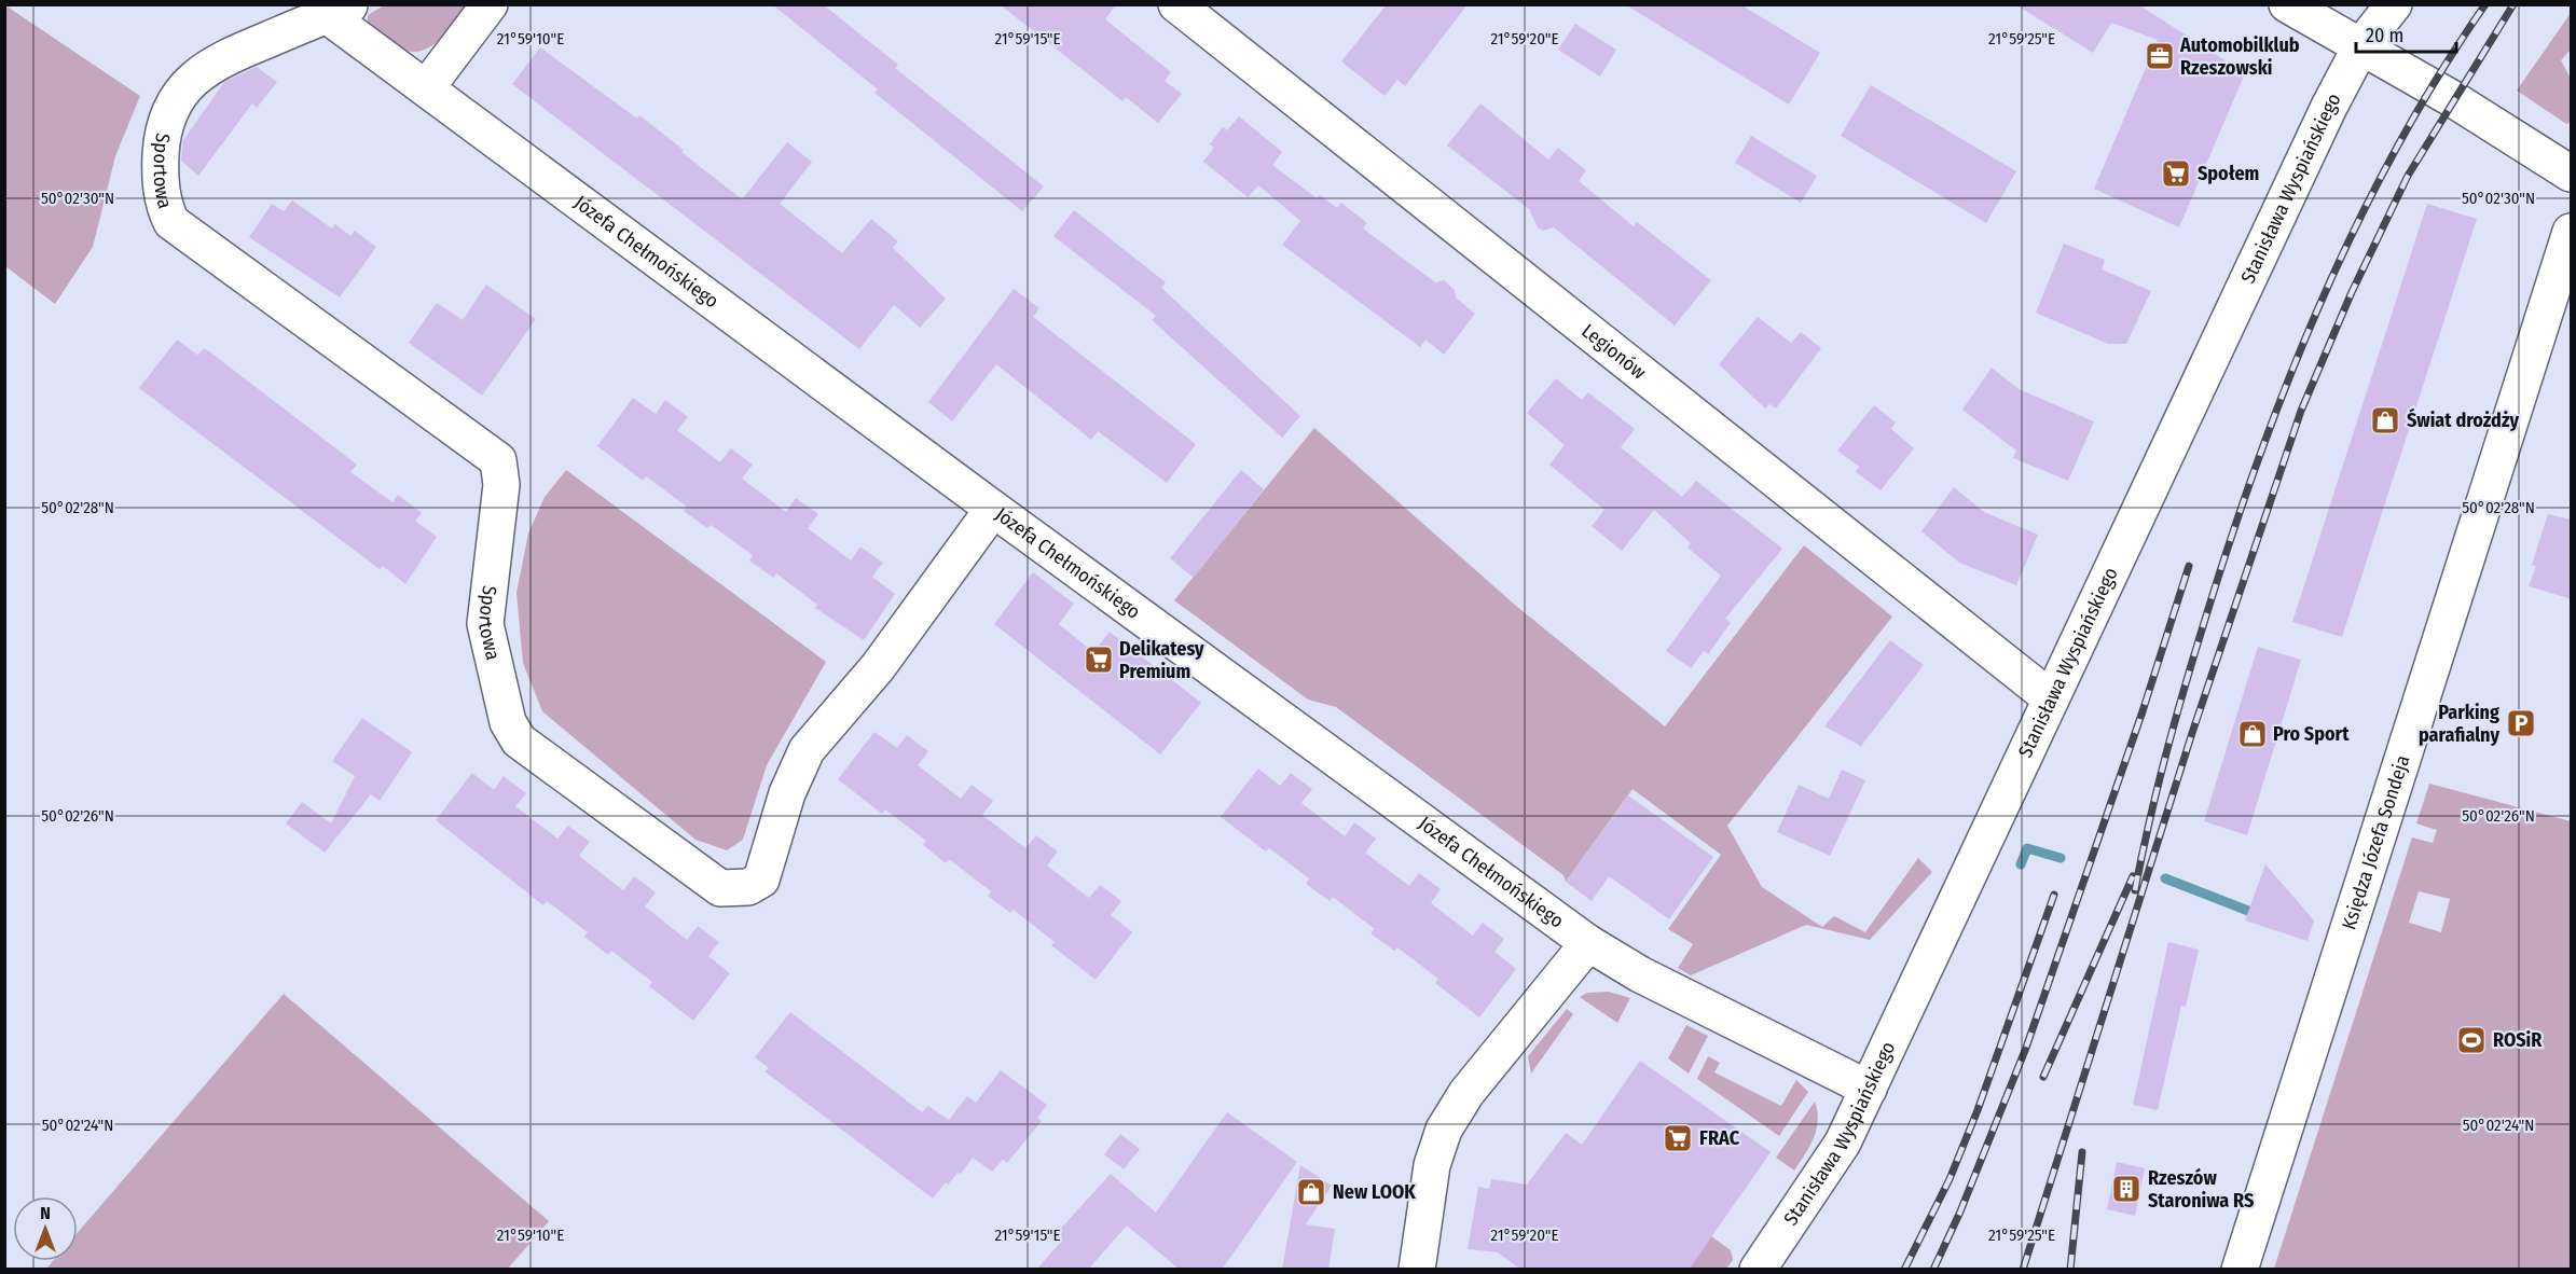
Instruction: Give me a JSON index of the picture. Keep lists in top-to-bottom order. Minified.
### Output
{"streets":{"street":["Sportowa","Stanisława Wyspiańskiego","Józefa Chełmońskiego","Legionów","Księdza Józefa Sondeja"]},"crossings":[["Sportowa","Józefa Chełmońskiego"],["Stanisława Wyspiańskiego","Józefa Chełmońskiego"],["Stanisława Wyspiańskiego","Legionów"]],"places":{"office":["Automobilklub Rzeszowski"],"supermarket":["Społem","Delikatesy Premium","FRAC"],"shop":["Świat drożdży","Pro Sport","New LOOK"],"parking":["Parking parafialny"],"sports":["ROSiR"],"building":["Rzeszów Staroniwa RS"]},"scale_bar":"20 m","north":"top","coordinates":["21°59'10\"E","21°59'15\"E","21°59'20\"E","21°59'25\"E","50°02'30\"N","50°02'28\"N","50°02'26\"N","50°02'24\"N"]}
